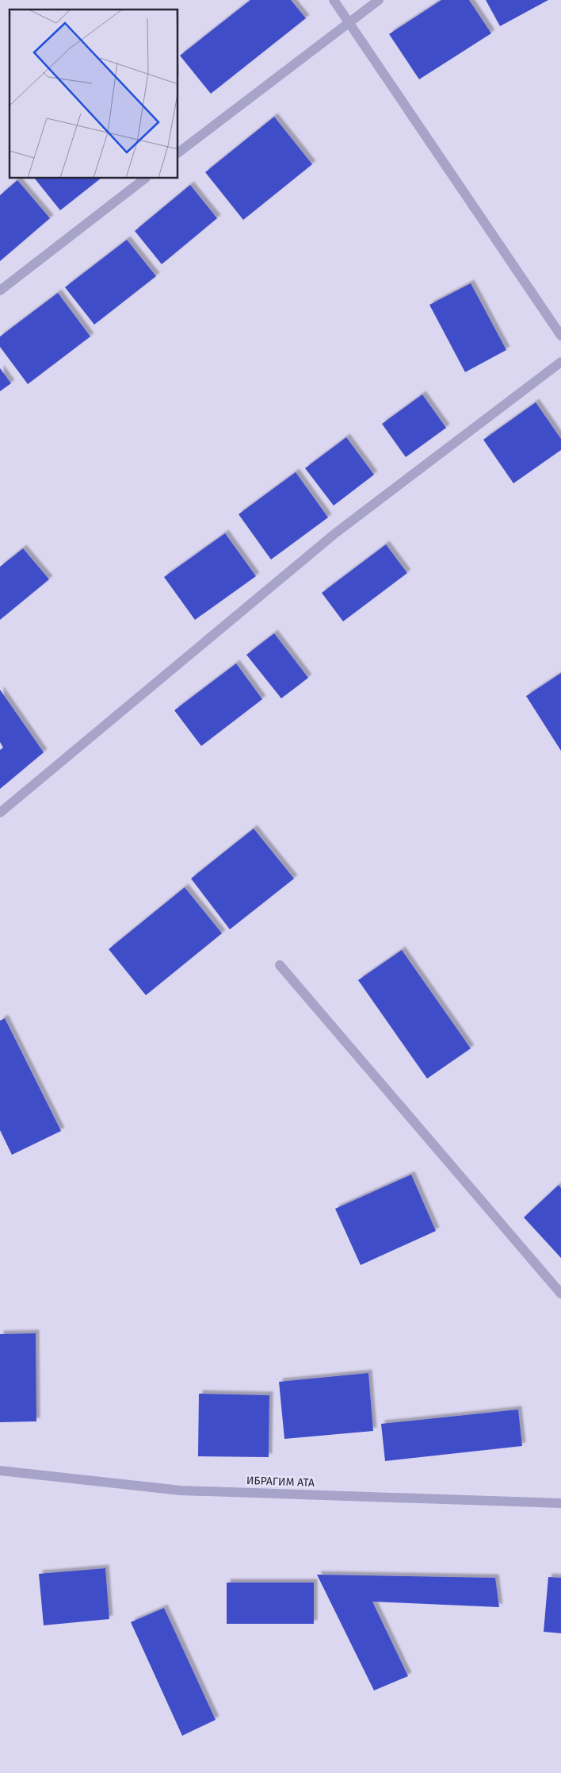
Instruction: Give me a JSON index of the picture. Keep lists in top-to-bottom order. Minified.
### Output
{"streets":{"street":["ИБРАГИМ АТА"]}}
